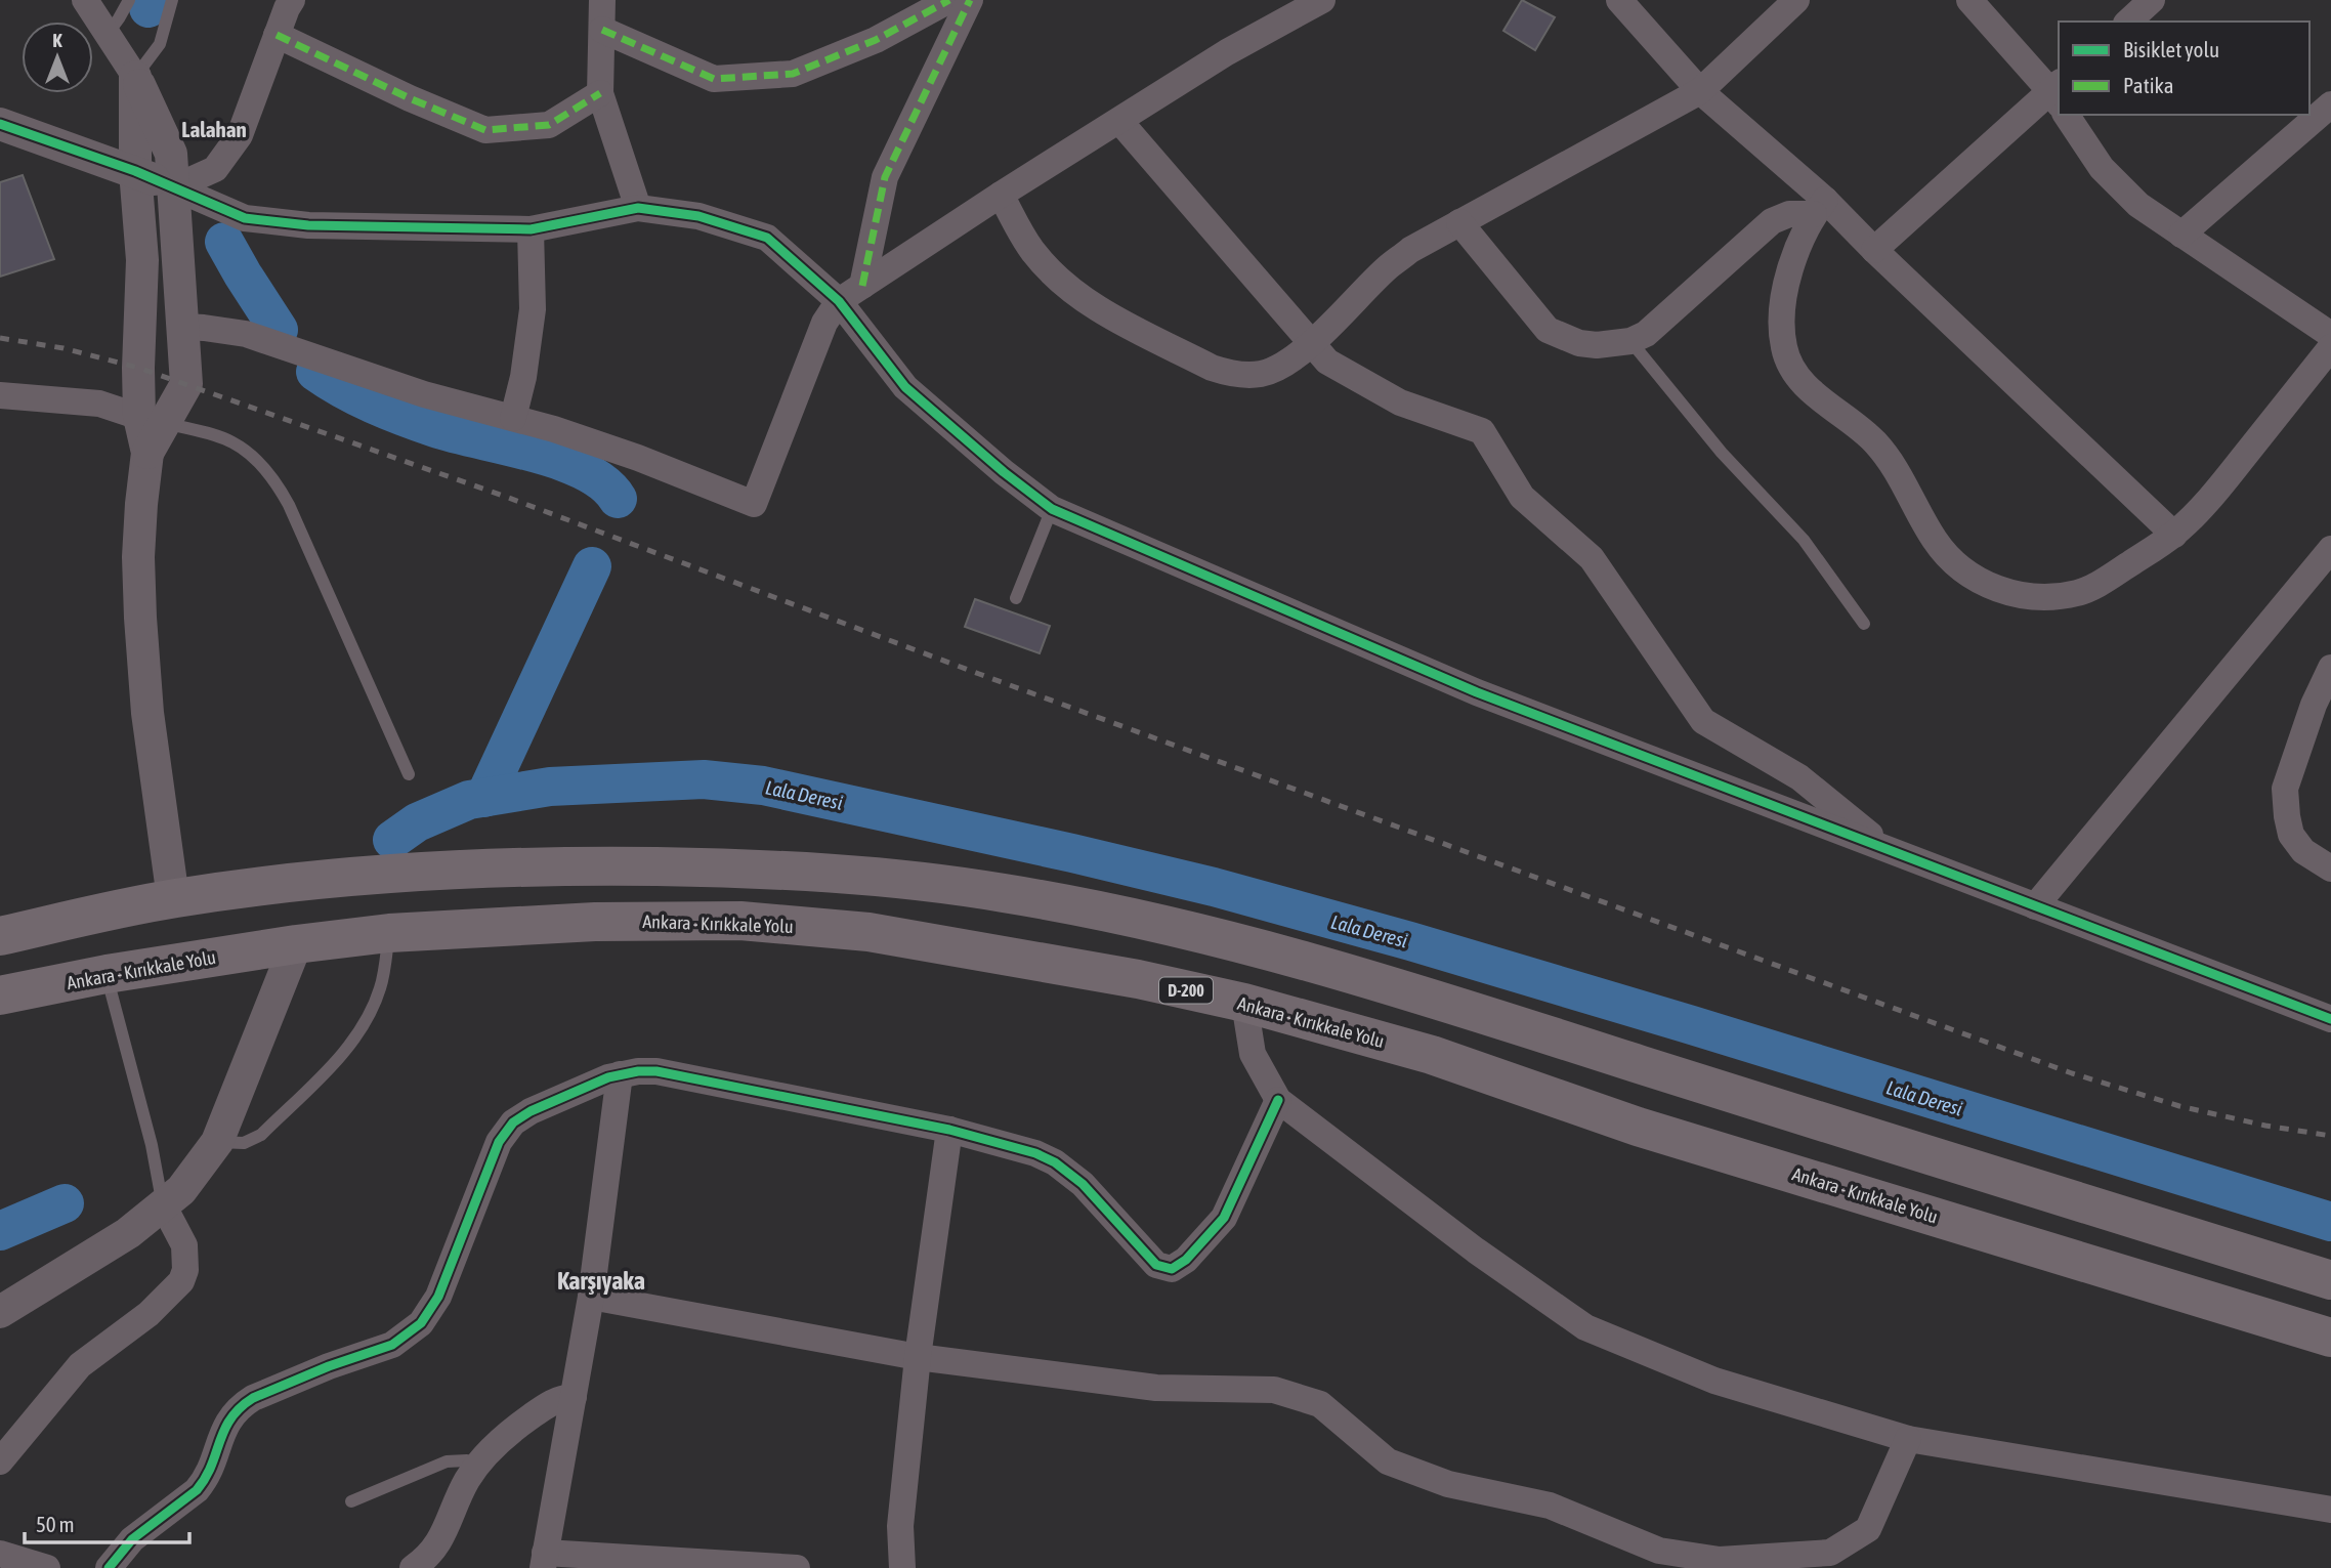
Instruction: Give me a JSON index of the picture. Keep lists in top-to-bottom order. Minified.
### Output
{"streets":{"highway":["Ankara - Kırıkkale Yolu","D-200"]},"districts":["Lalahan","Karşıyaka"],"water":["Lala Deresi"],"legend":["Bisiklet yolu","Patika"],"scale_bar":"50 m","north":"top"}
